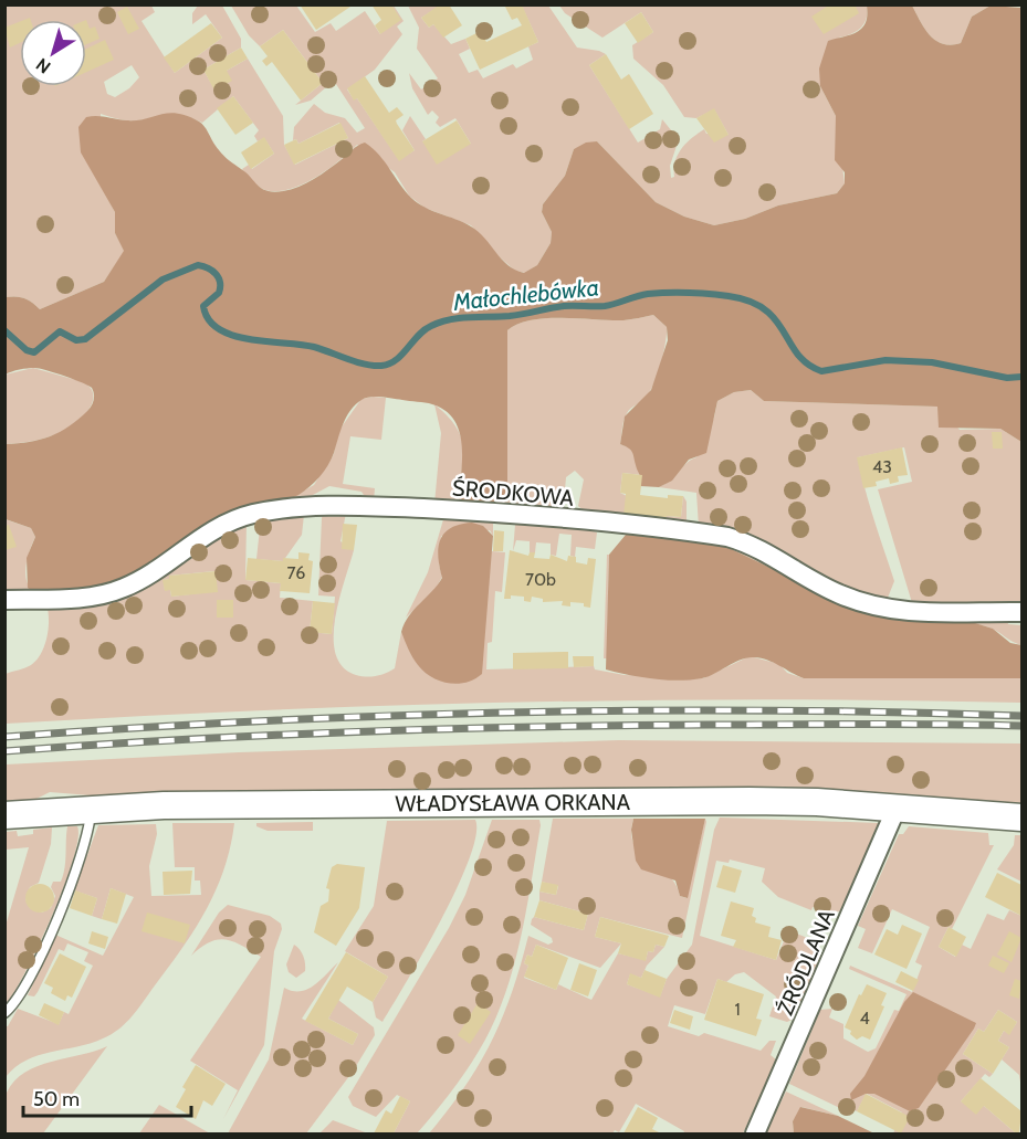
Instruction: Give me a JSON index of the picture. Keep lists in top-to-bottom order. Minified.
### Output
{"streets":{"street":["ŚRODKOWA","WŁADYSŁAWA ORKANA","ŹRÓDLANA"]},"crossings":[["WŁADYSŁAWA ORKANA","ŹRÓDLANA"]],"water":["Małochlebówka"],"house_numbers":["43","76","70b","1","4"],"scale_bar":"50 m","north":"bottom left"}
